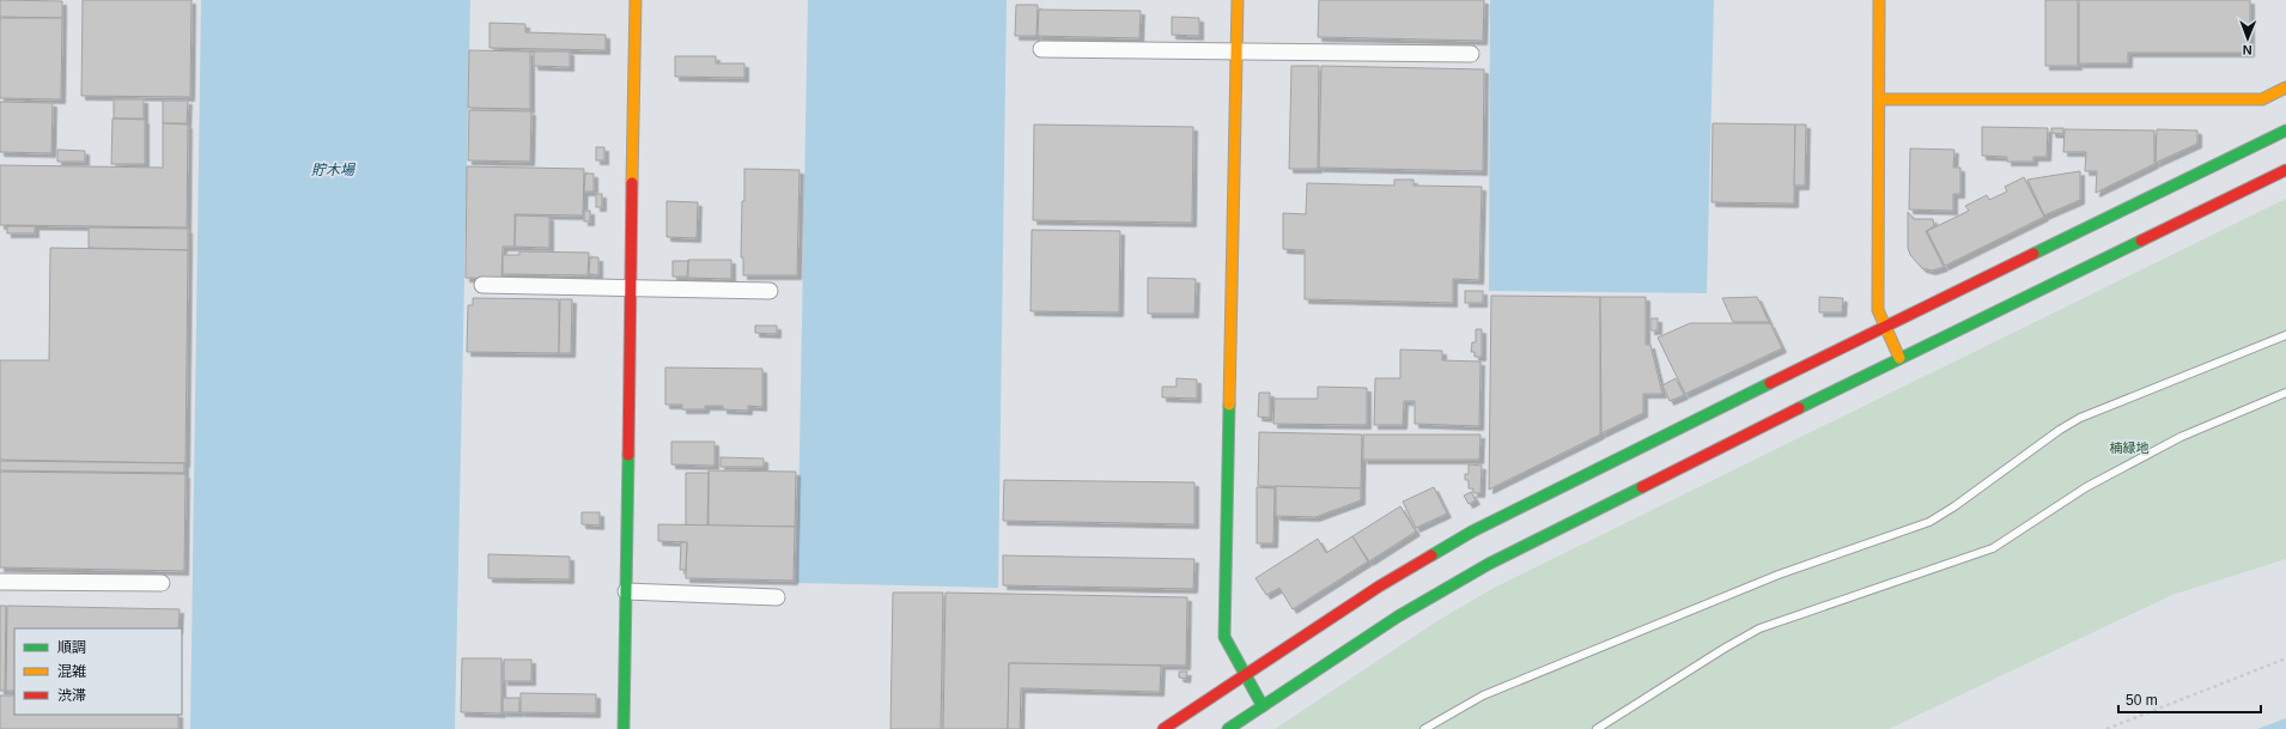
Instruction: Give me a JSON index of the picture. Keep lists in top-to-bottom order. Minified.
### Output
{"water":["貯木場"],"parks":["楠緑地"],"legend":["順調","混雑","渋滞"],"scale_bar":"50 m","north":"bottom"}
